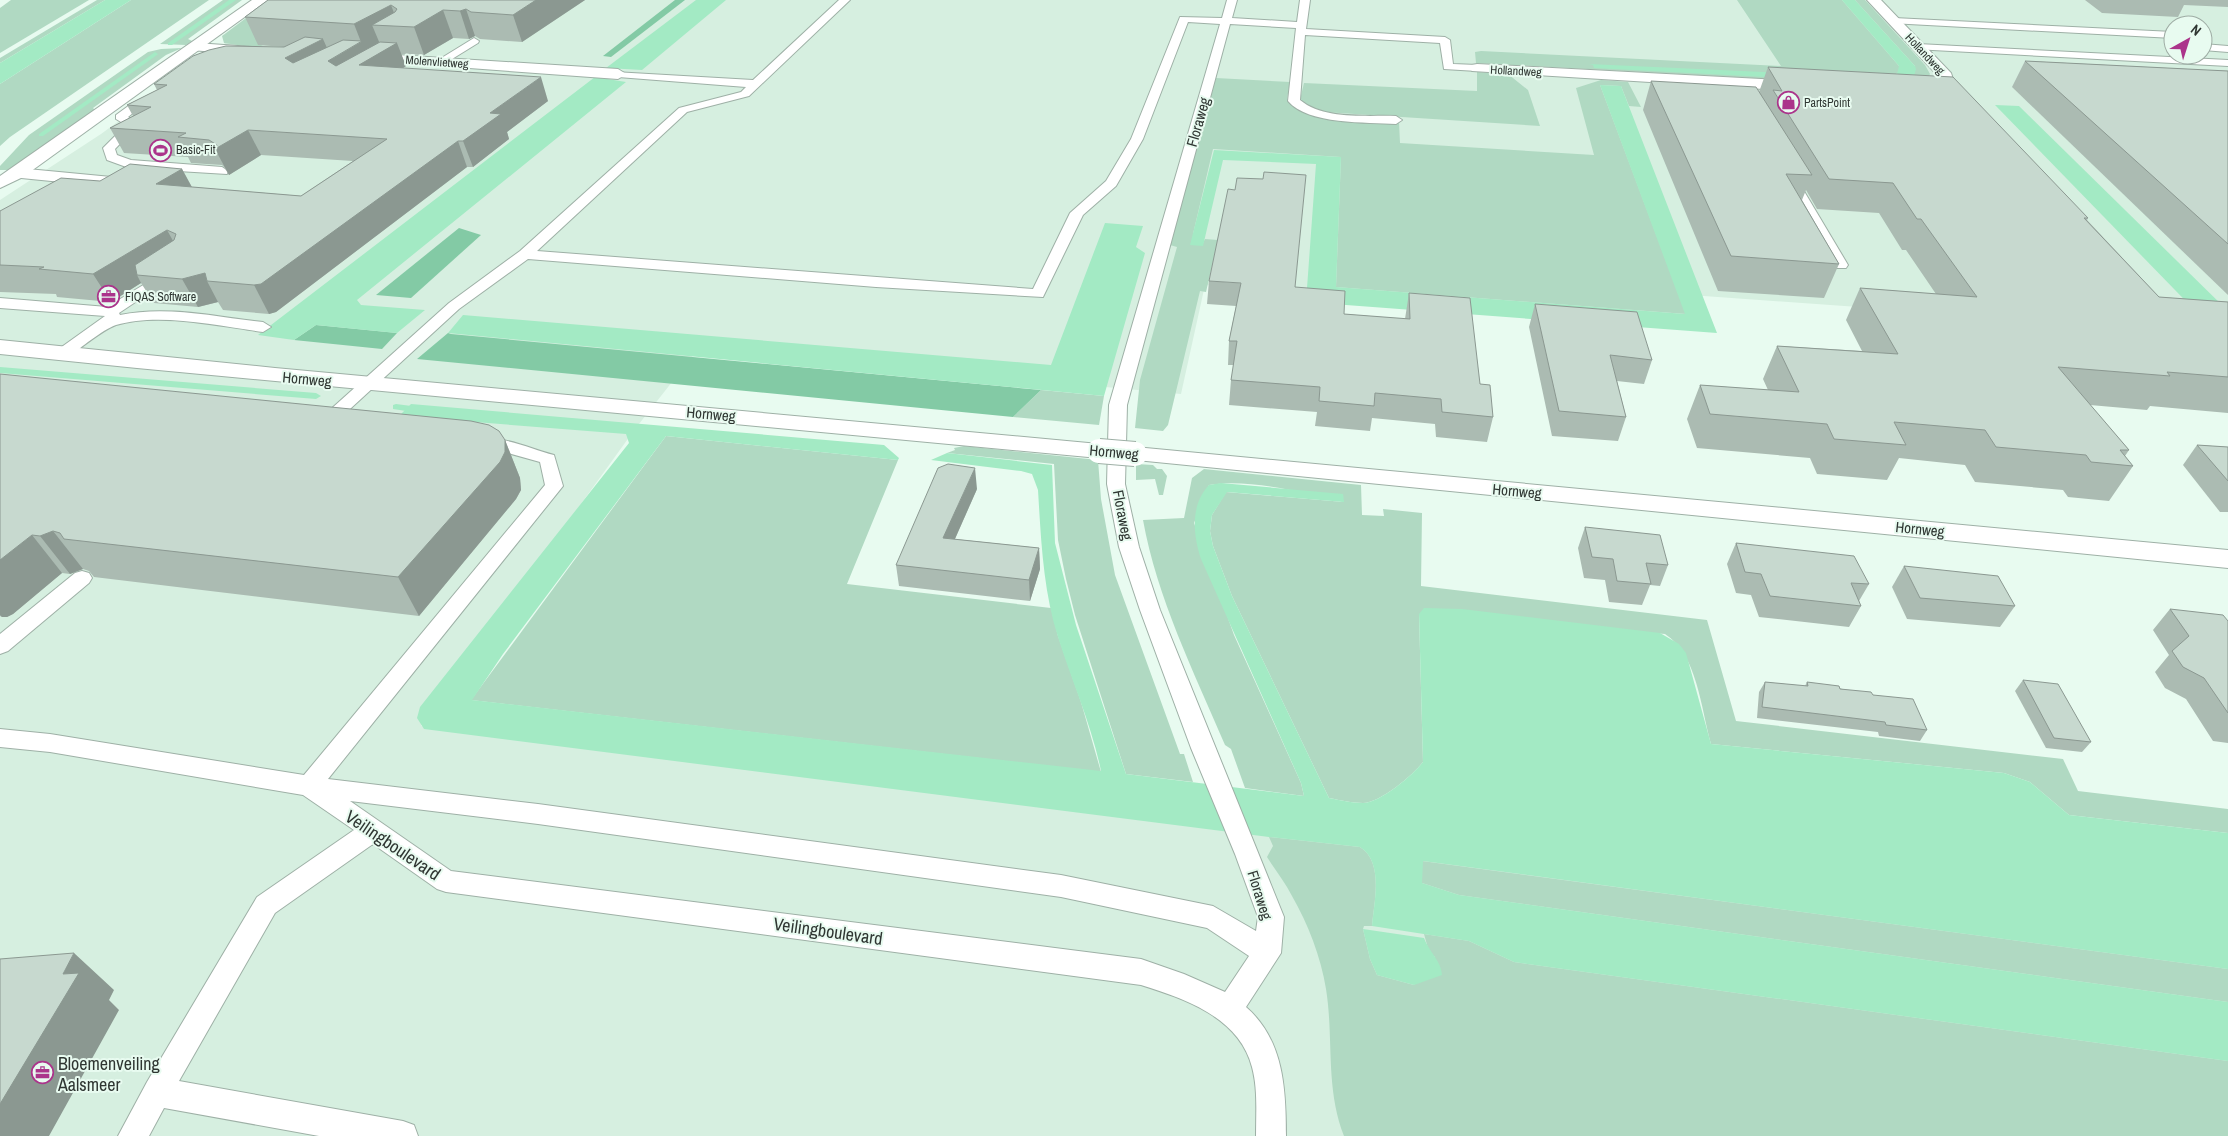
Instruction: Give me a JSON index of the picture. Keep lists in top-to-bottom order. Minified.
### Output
{"streets":{"street":["Hollandweg","Molenvlietweg","Hornweg"],"lane":["Floraweg","Veilingboulevard"]},"crossings":[["Floraweg","Veilingboulevard"]],"places":{"shop":["PartsPoint"],"sports":["Basic-Fit"],"office":["FIQAS Software","Bloemenveiling Aalsmeer"]},"north":"top right"}
